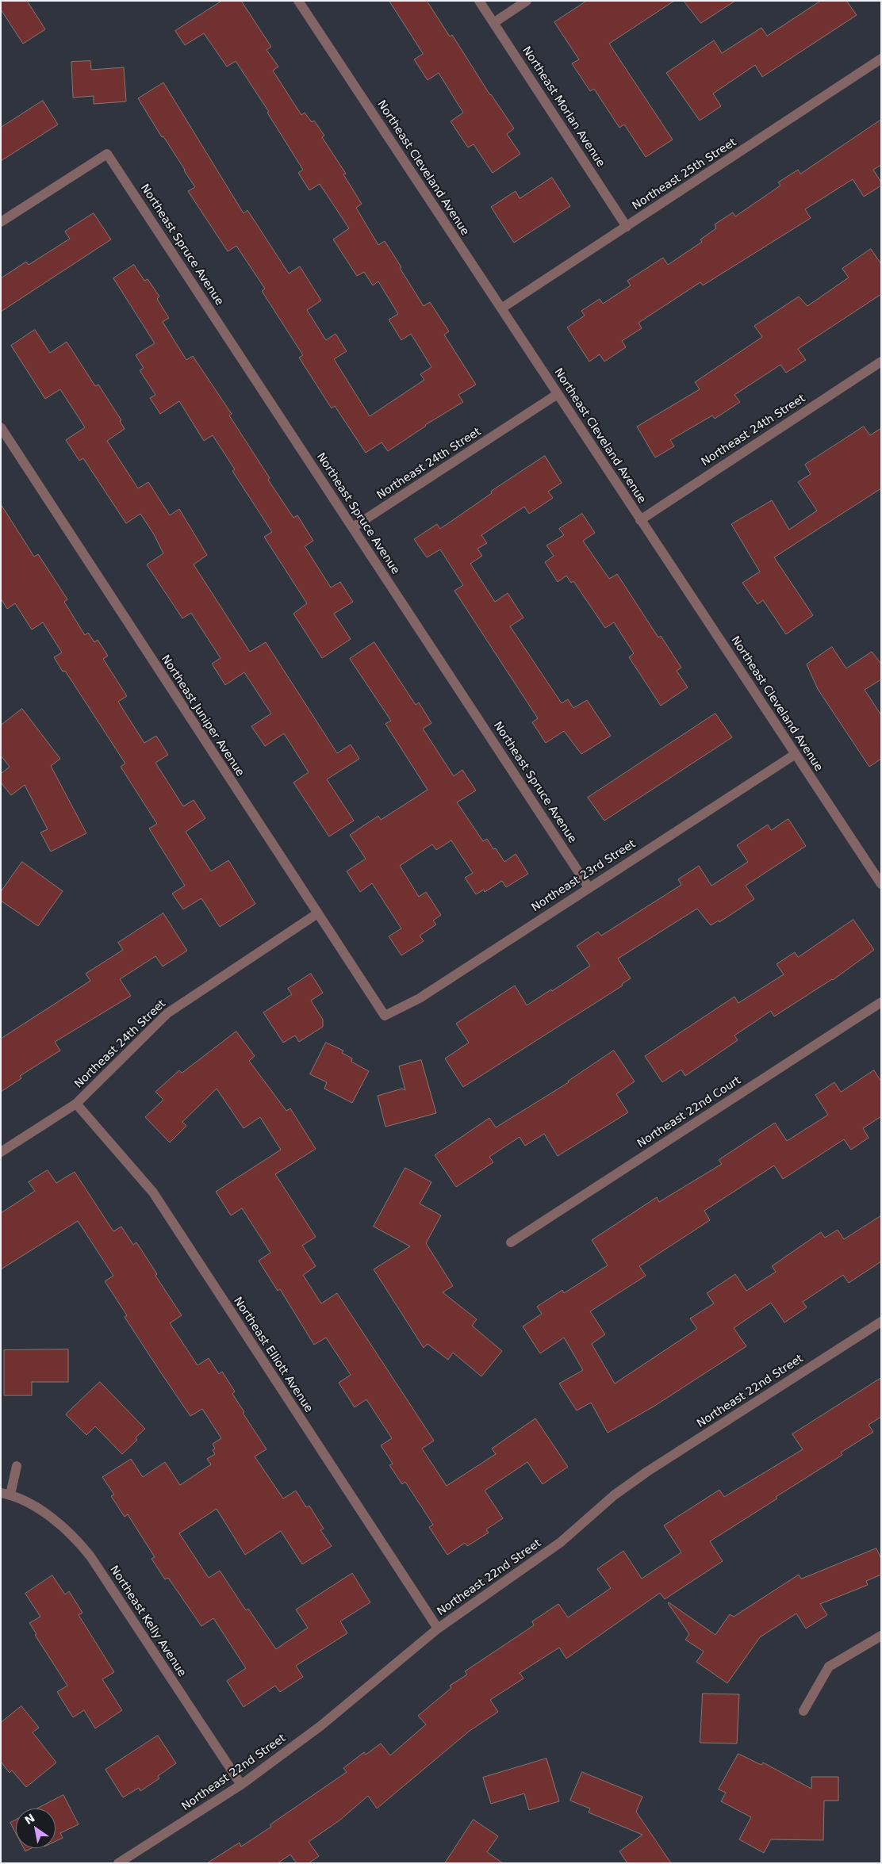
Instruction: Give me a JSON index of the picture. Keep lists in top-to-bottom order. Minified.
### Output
{"streets":{"street":["Northeast Morlan Avenue","Northeast Cleveland Avenue","Northeast 25th Street","Northeast Spruce Avenue","Northeast 24th Street","Northeast Juniper Avenue","Northeast 23rd Street","Northeast 22nd Court","Northeast Elliott Avenue","Northeast 22nd Street","Northeast Kelly Avenue"]},"crossings":[["Northeast Morlan Avenue","Northeast 25th Street"],["Northeast Cleveland Avenue","Northeast 25th Street"],["Northeast Cleveland Avenue","Northeast 24th Street"],["Northeast Cleveland Avenue","Northeast 23rd Street"],["Northeast Spruce Avenue","Northeast 24th Street"],["Northeast Spruce Avenue","Northeast 23rd Street"],["Northeast 24th Street","Northeast Juniper Avenue"],["Northeast 24th Street","Northeast Elliott Avenue"],["Northeast Juniper Avenue","Northeast 23rd Street"],["Northeast Elliott Avenue","Northeast 22nd Street"],["Northeast 22nd Street","Northeast Kelly Avenue"]],"north":"top left"}
